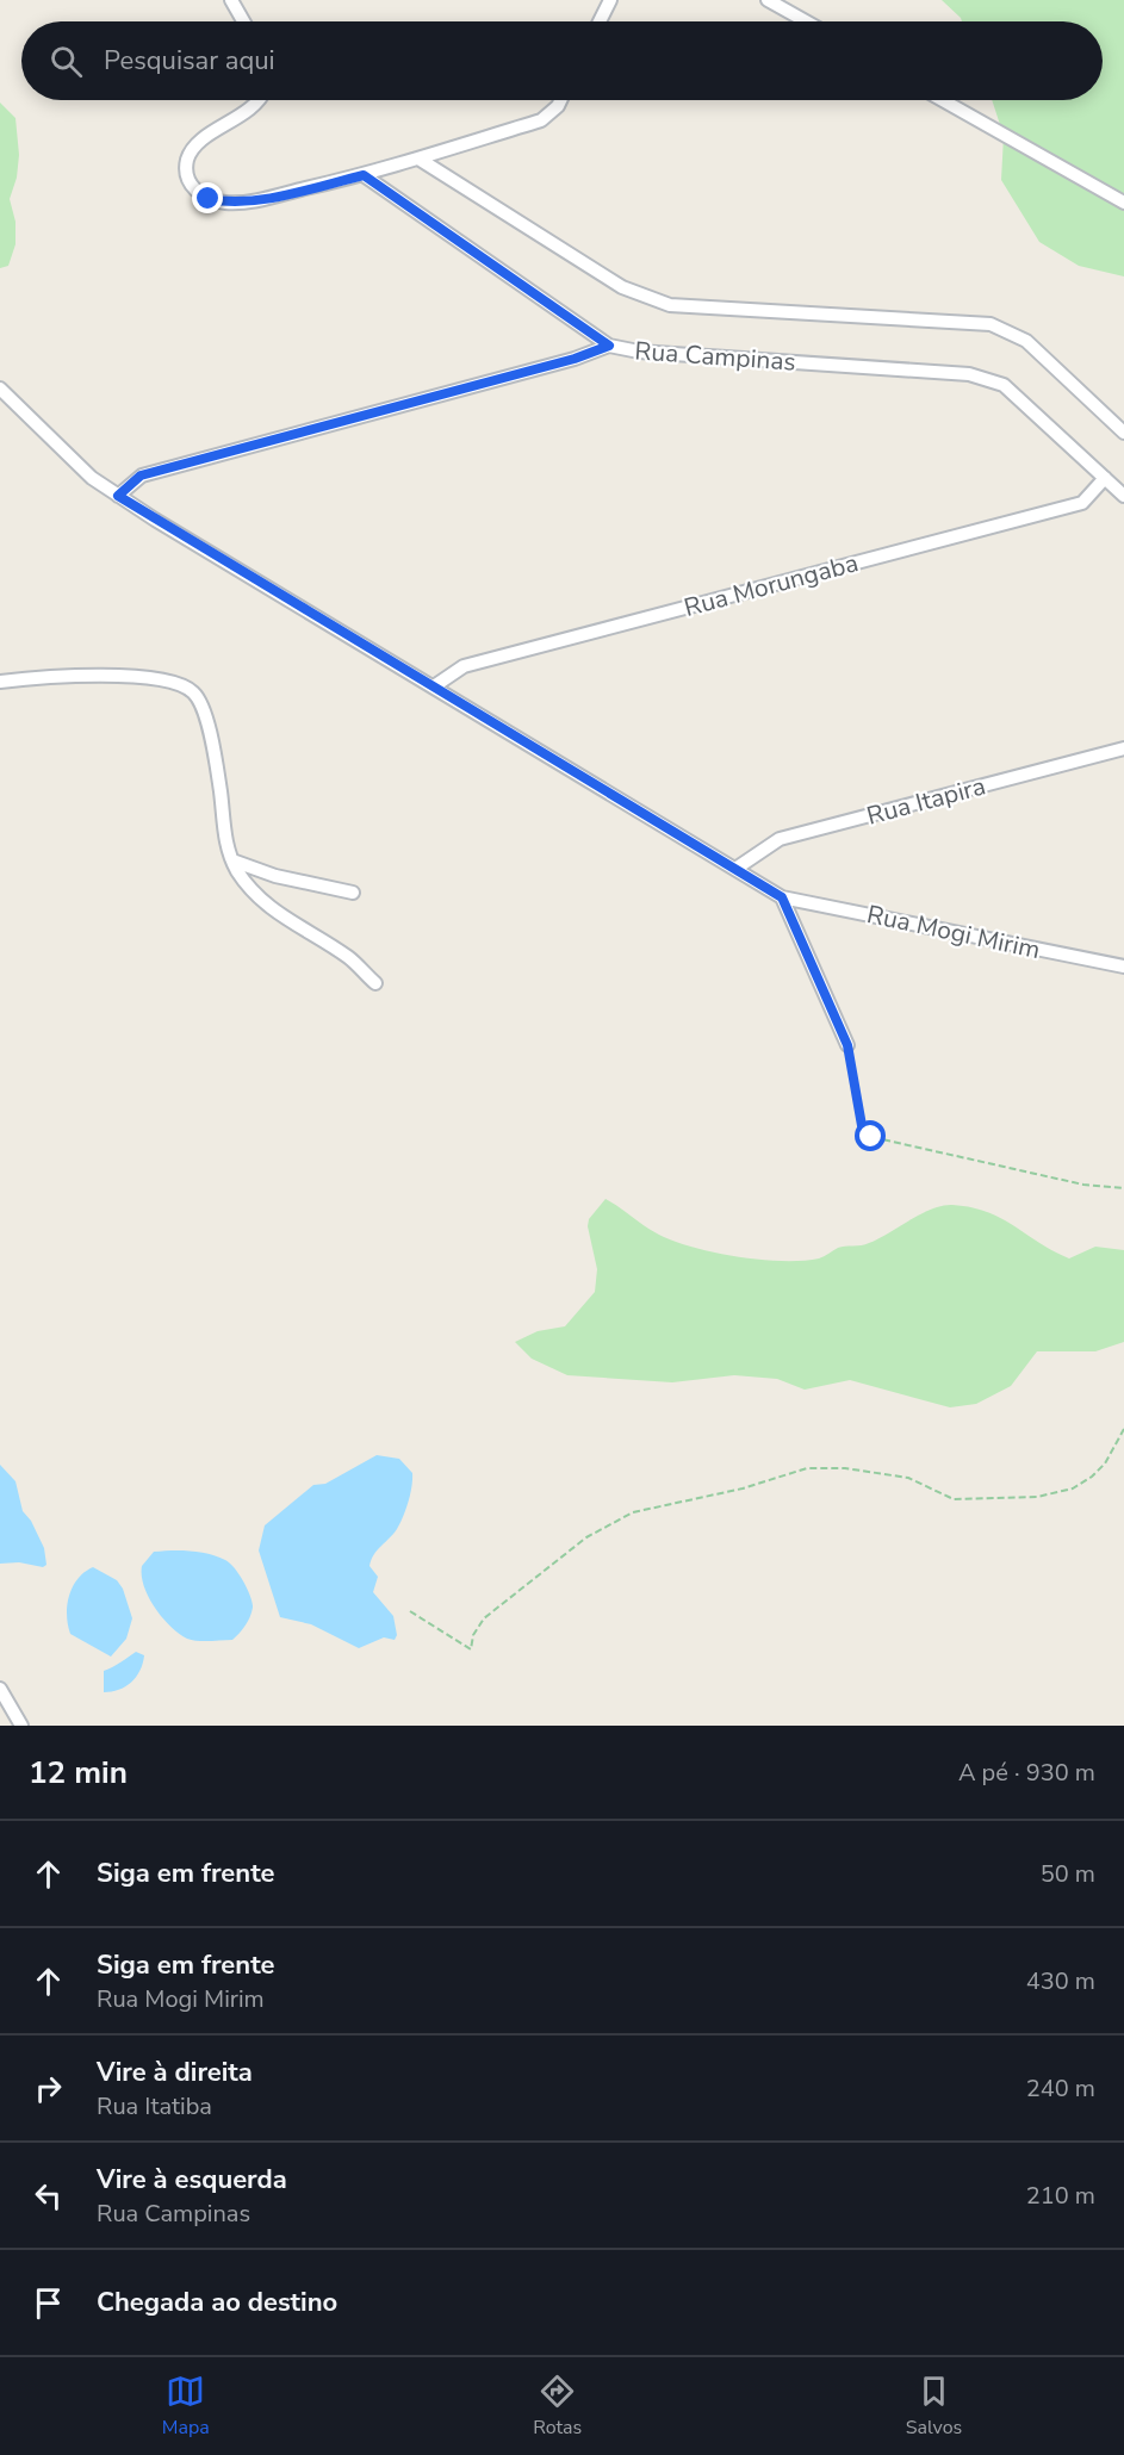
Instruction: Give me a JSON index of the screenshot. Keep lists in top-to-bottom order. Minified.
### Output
{"streets":{"street":["Rua Campinas","Rua Morungaba","Rua Itapira","Rua Mogi Mirim"]},"crossings":[["Rua Campinas","Rua Morungaba"],["Rua Morungaba","Rua Mogi Mirim"],["Rua Itapira","Rua Mogi Mirim"]],"page":{"search":"Pesquisar aqui","heading":["12 min","A pé · 930 m"],"list":[["Siga em frente","50 m"],["Siga em frente","Rua Mogi Mirim","430 m"],["Vire à direita","Rua Itatiba","240 m"],["Vire à esquerda","Rua Campinas","210 m"],"Chegada ao destino"],"nav":["Mapa","Rotas","Salvos"]}}
